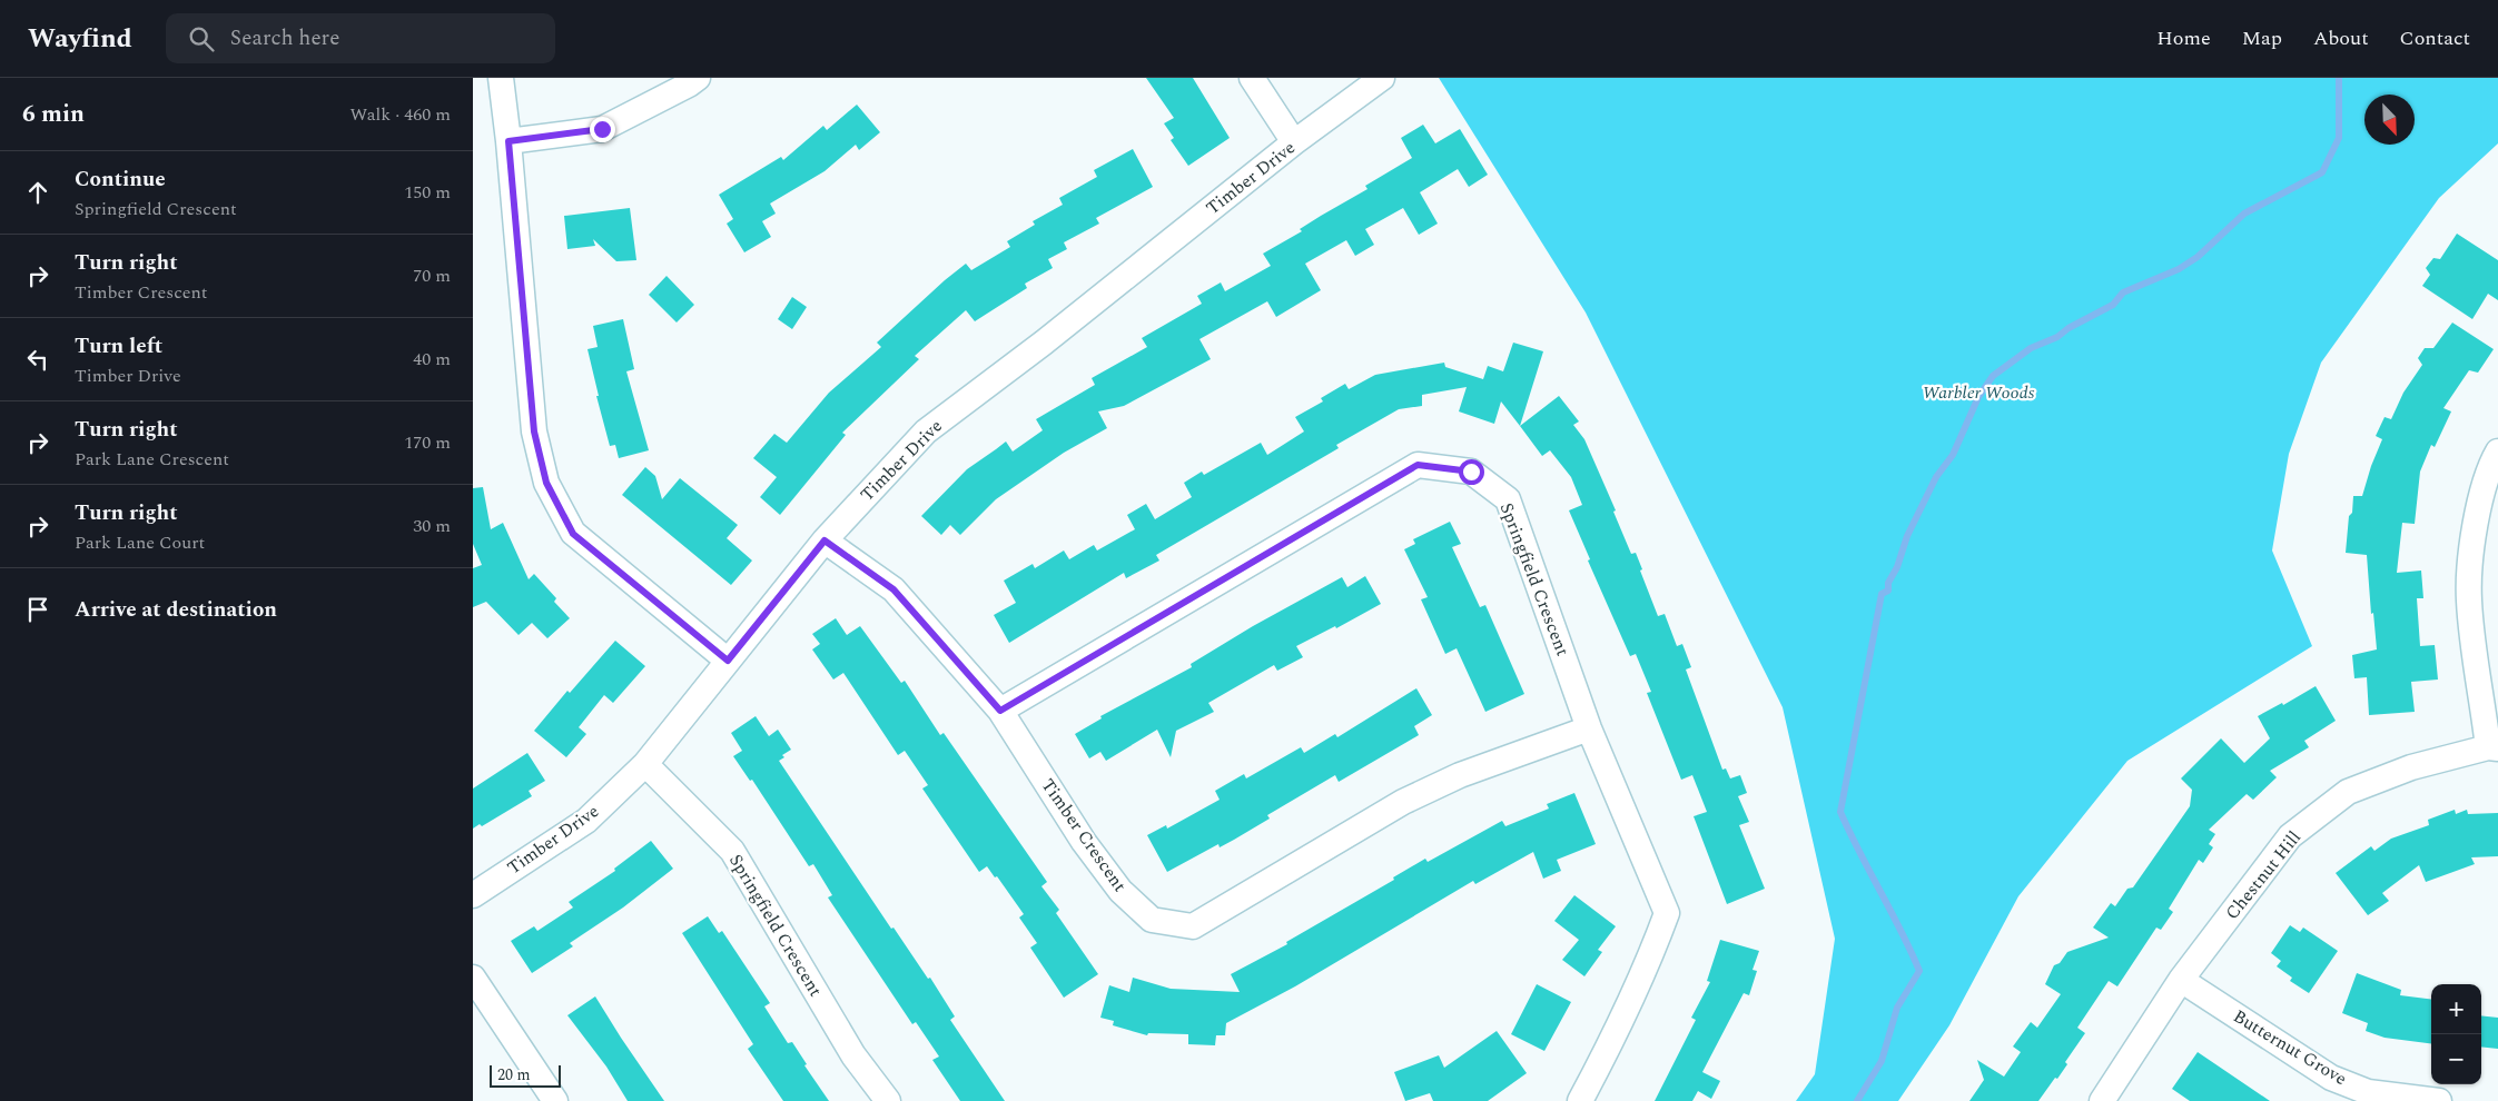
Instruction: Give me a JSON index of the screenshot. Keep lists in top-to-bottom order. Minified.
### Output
{"streets":{"street":["Timber Drive","Springfield Crescent","Timber Crescent","Chestnut Hill","Butternut Grove"]},"crossings":[["Timber Drive","Springfield Crescent"],["Timber Drive","Timber Crescent"],["Springfield Crescent","Timber Crescent"],["Chestnut Hill","Butternut Grove"]],"parks":["Warbler Woods"],"scale_bar":"20 m","north":"bottom right","page":{"header":"Wayfind","search":"Search here","nav":["Home","Map","About","Contact"],"heading":["6 min","Walk · 460 m"],"list":[["Continue","Springfield Crescent","150 m"],["Turn right","Timber Crescent","70 m"],["Turn left","Timber Drive","40 m"],["Turn right","Park Lane Crescent","170 m"],["Turn right","Park Lane Court","30 m"],"Arrive at destination"],"map_buttons":["+","−"],"scale":"20 m"}}
